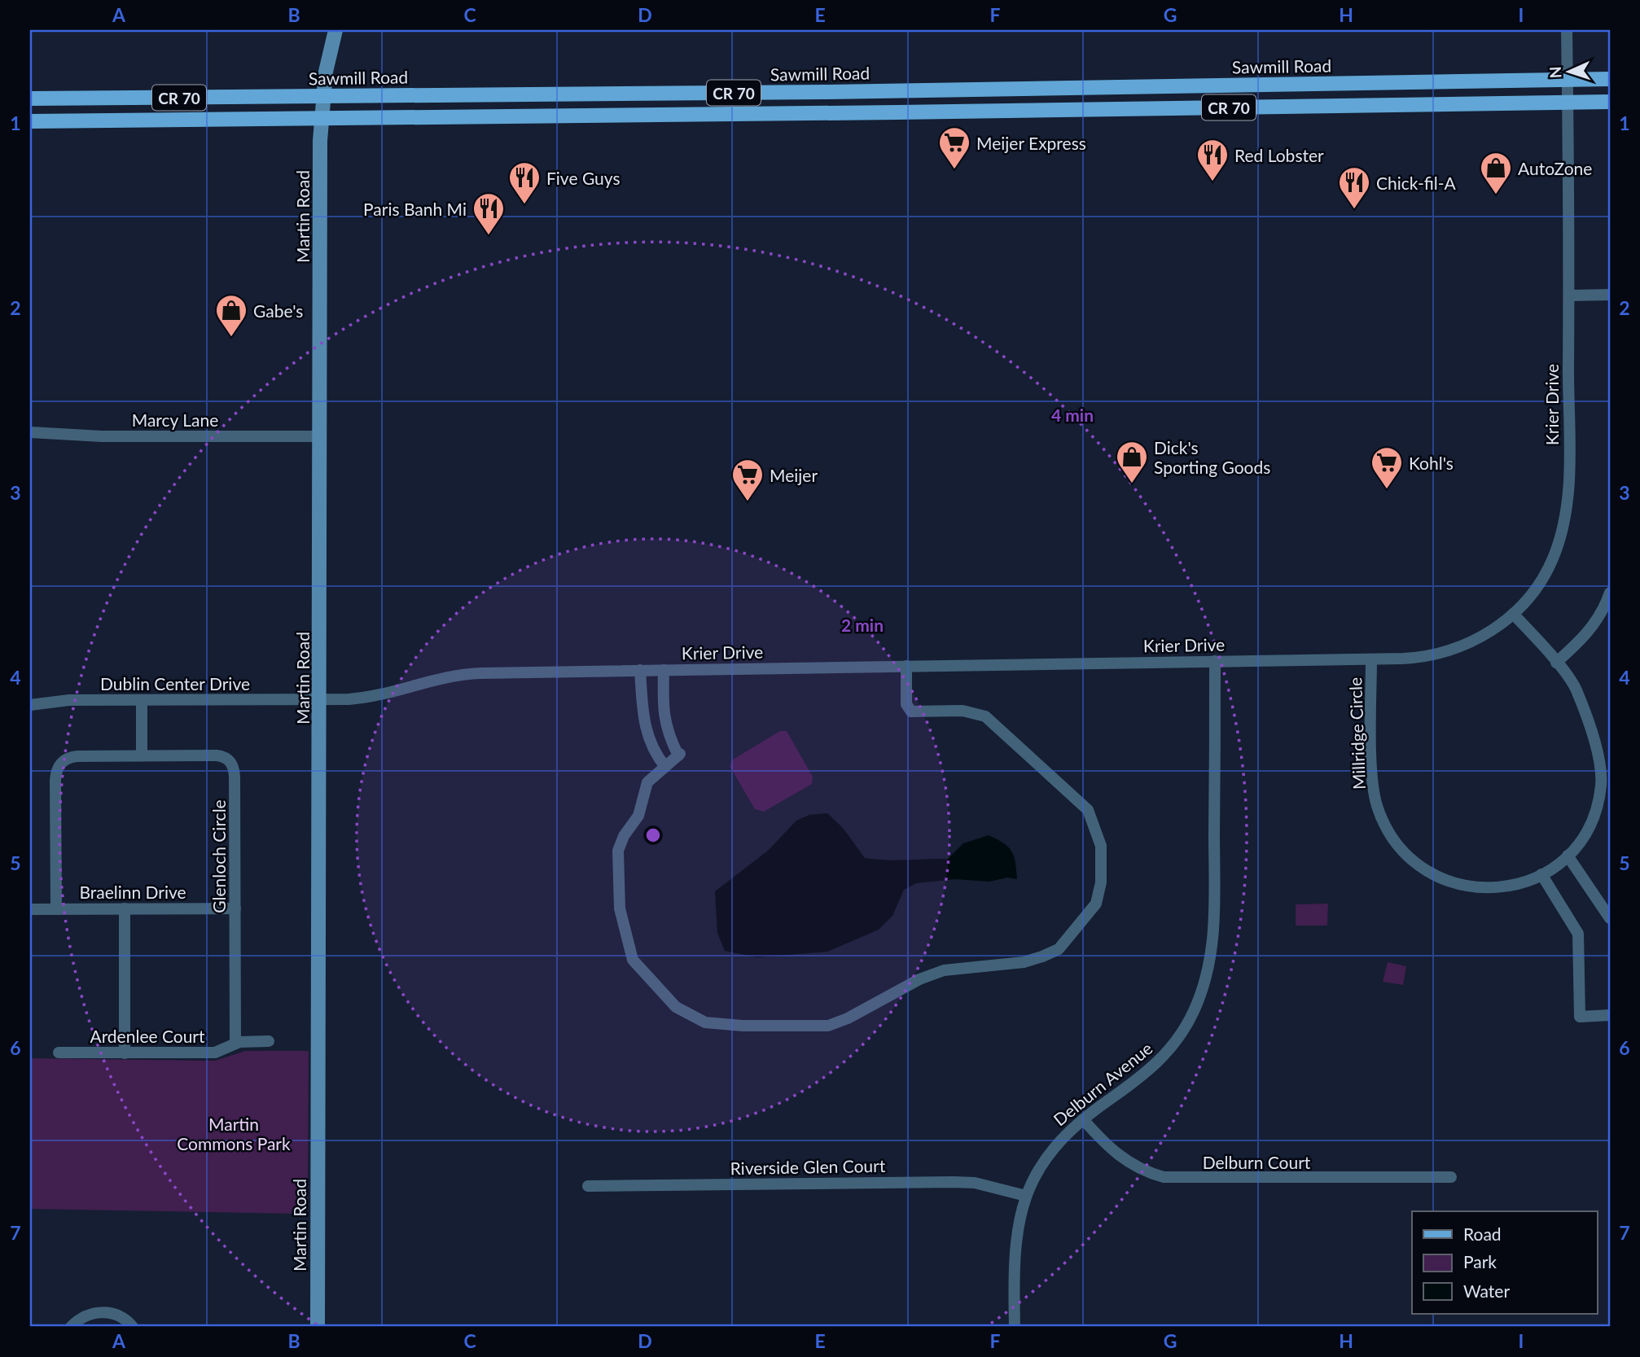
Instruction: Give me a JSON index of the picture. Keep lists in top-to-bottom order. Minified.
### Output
{"streets":{"main road":["Sawmill Road","CR 70"],"street":["Martin Road","Krier Drive","Marcy Lane","Dublin Center Drive","Millridge Circle","Glenloch Circle","Braelinn Drive","Ardenlee Court","Delburn Avenue","Delburn Court","Riverside Glen Court"]},"crossings":[["Sawmill Road","Martin Road"],["Sawmill Road","Krier Drive"],["CR 70","Martin Road"],["CR 70","Krier Drive"],["Martin Road","Krier Drive"],["Martin Road","Marcy Lane"],["Martin Road","Dublin Center Drive"],["Krier Drive","Dublin Center Drive"],["Krier Drive","Millridge Circle"],["Krier Drive","Delburn Avenue"],["Glenloch Circle","Braelinn Drive"],["Glenloch Circle","Ardenlee Court"],["Delburn Avenue","Delburn Court"],["Delburn Avenue","Riverside Glen Court"]],"parks":["Martin Commons Park"],"places":{"supermarket":["Meijer Express","Kohl's","Meijer"],"restaurant":["Red Lobster","Five Guys","Chick-fil-A","Paris Banh Mi"],"shop":["AutoZone","Gabe's","Dick's Sporting Goods"]},"legend":["Road","Park","Water"],"north":"left","grid":{"columns":["A","B","C","D","E","F","G","H","I"],"rows":["1","2","3","4","5","6","7"]},"rings":["4 min","2 min"]}
